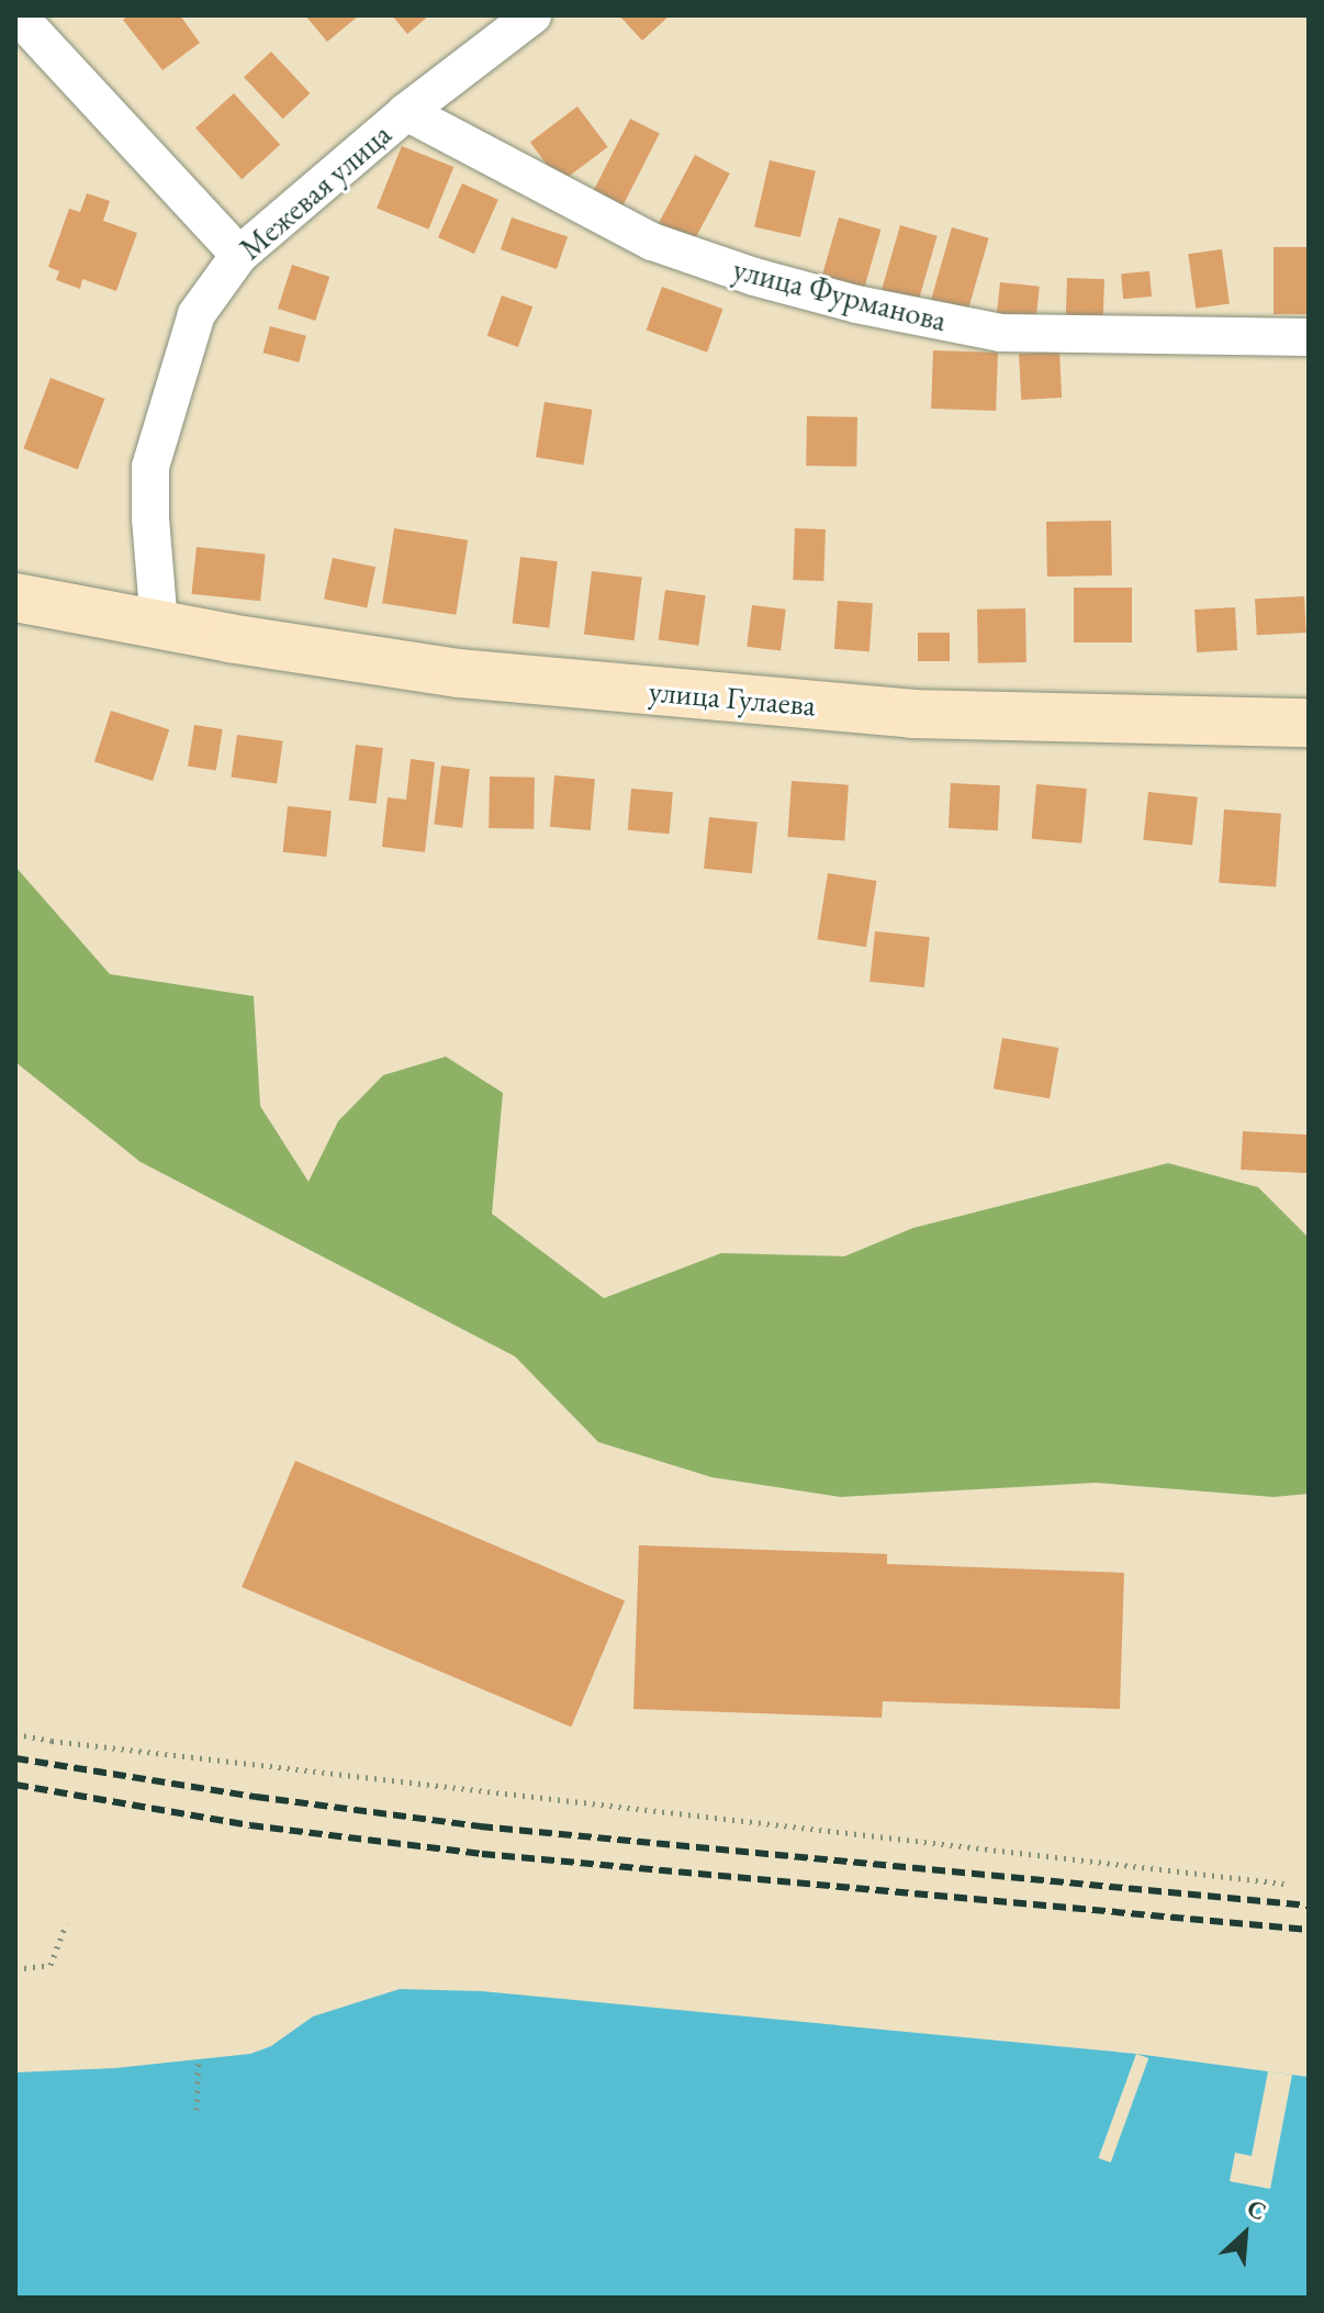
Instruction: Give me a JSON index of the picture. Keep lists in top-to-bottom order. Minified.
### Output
{"streets":{"main road":["улица Гулаева"],"street":["Межевая улица","улица Фурманова"]},"crossings":[["Межевая улица","улица Фурманова"],["Межевая улица","улица Гулаева"]],"north":"top right"}
